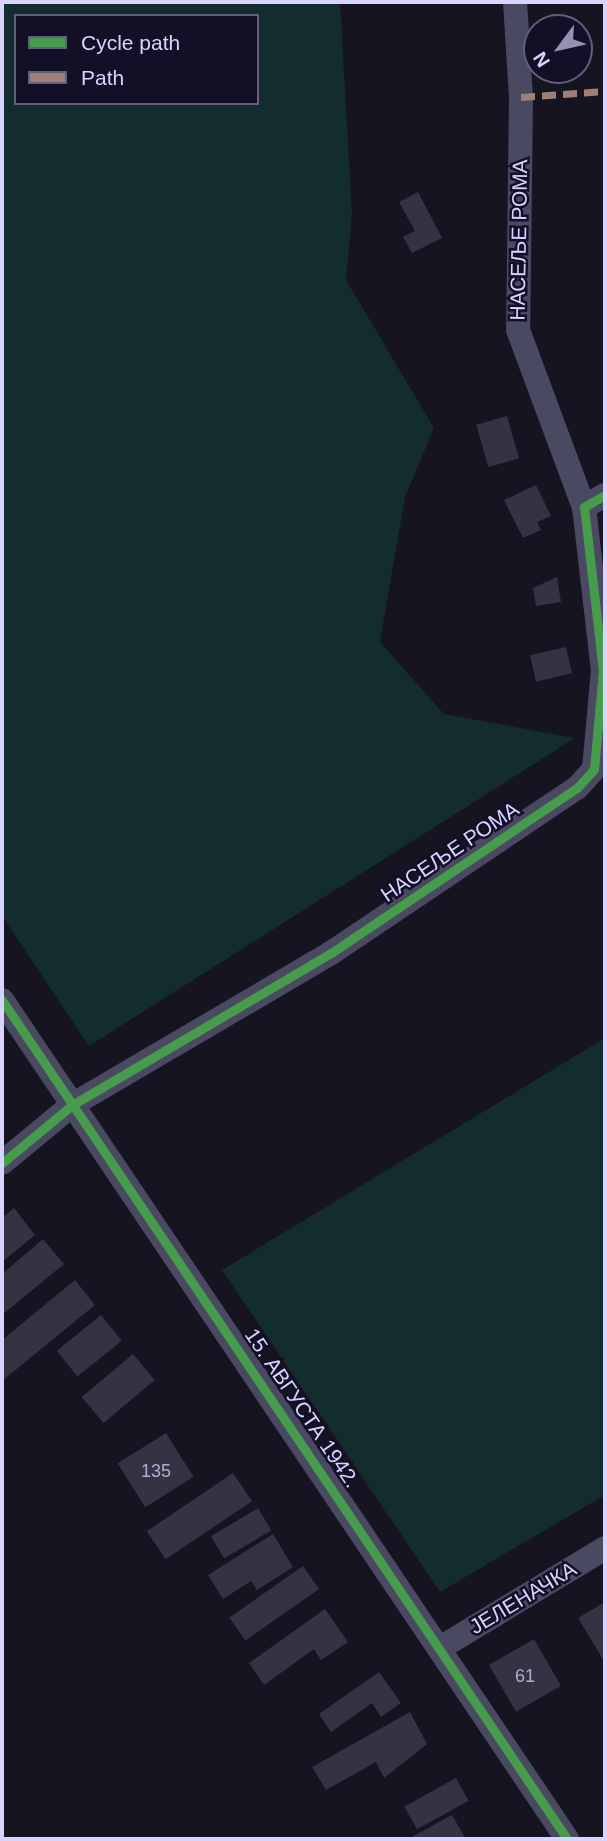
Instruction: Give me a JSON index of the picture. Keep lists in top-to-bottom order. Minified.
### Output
{"streets":{"street":["НАСЕЉЕ РОМА","15. АВГУСТА 1942.","ЈЕЛЕНАЧКА"]},"crossings":[["НАСЕЉЕ РОМА","15. АВГУСТА 1942."],["15. АВГУСТА 1942.","ЈЕЛЕНАЧКА"]],"house_numbers":["135","61"],"legend":["Cycle path","Path"],"north":"bottom left"}
